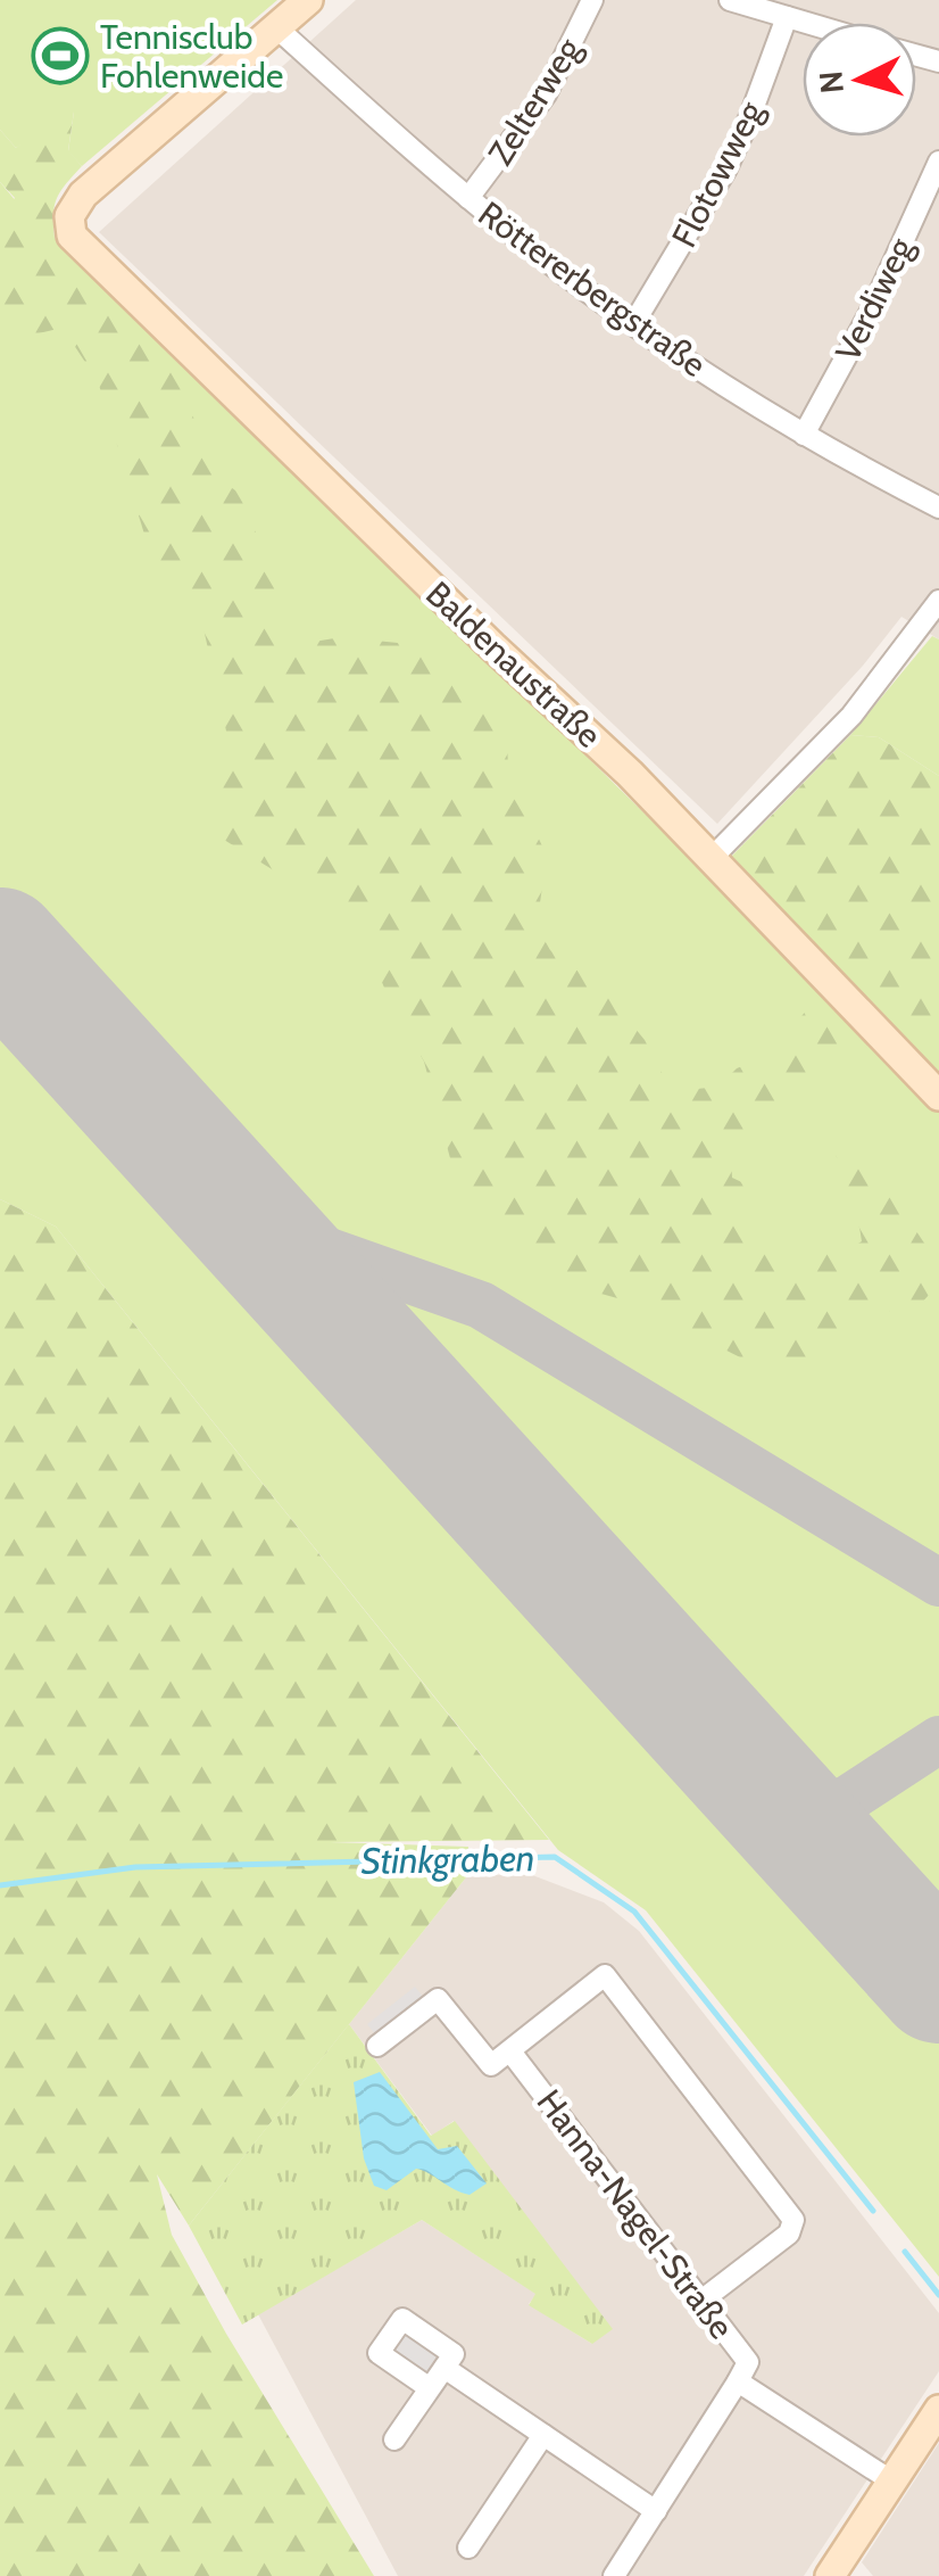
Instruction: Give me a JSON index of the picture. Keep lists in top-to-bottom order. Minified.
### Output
{"streets":{"street":["Zelterweg","Flotowweg","Röttererbergstraße","Verdiweg","Baldenaustraße","Hanna-Nagel-Straße"]},"crossings":[["Zelterweg","Röttererbergstraße"],["Flotowweg","Röttererbergstraße"],["Röttererbergstraße","Verdiweg"],["Röttererbergstraße","Baldenaustraße"]],"water":["Stinkgraben"],"places":{"sports":["Tennisclub Fohlenweide"]},"north":"left"}
